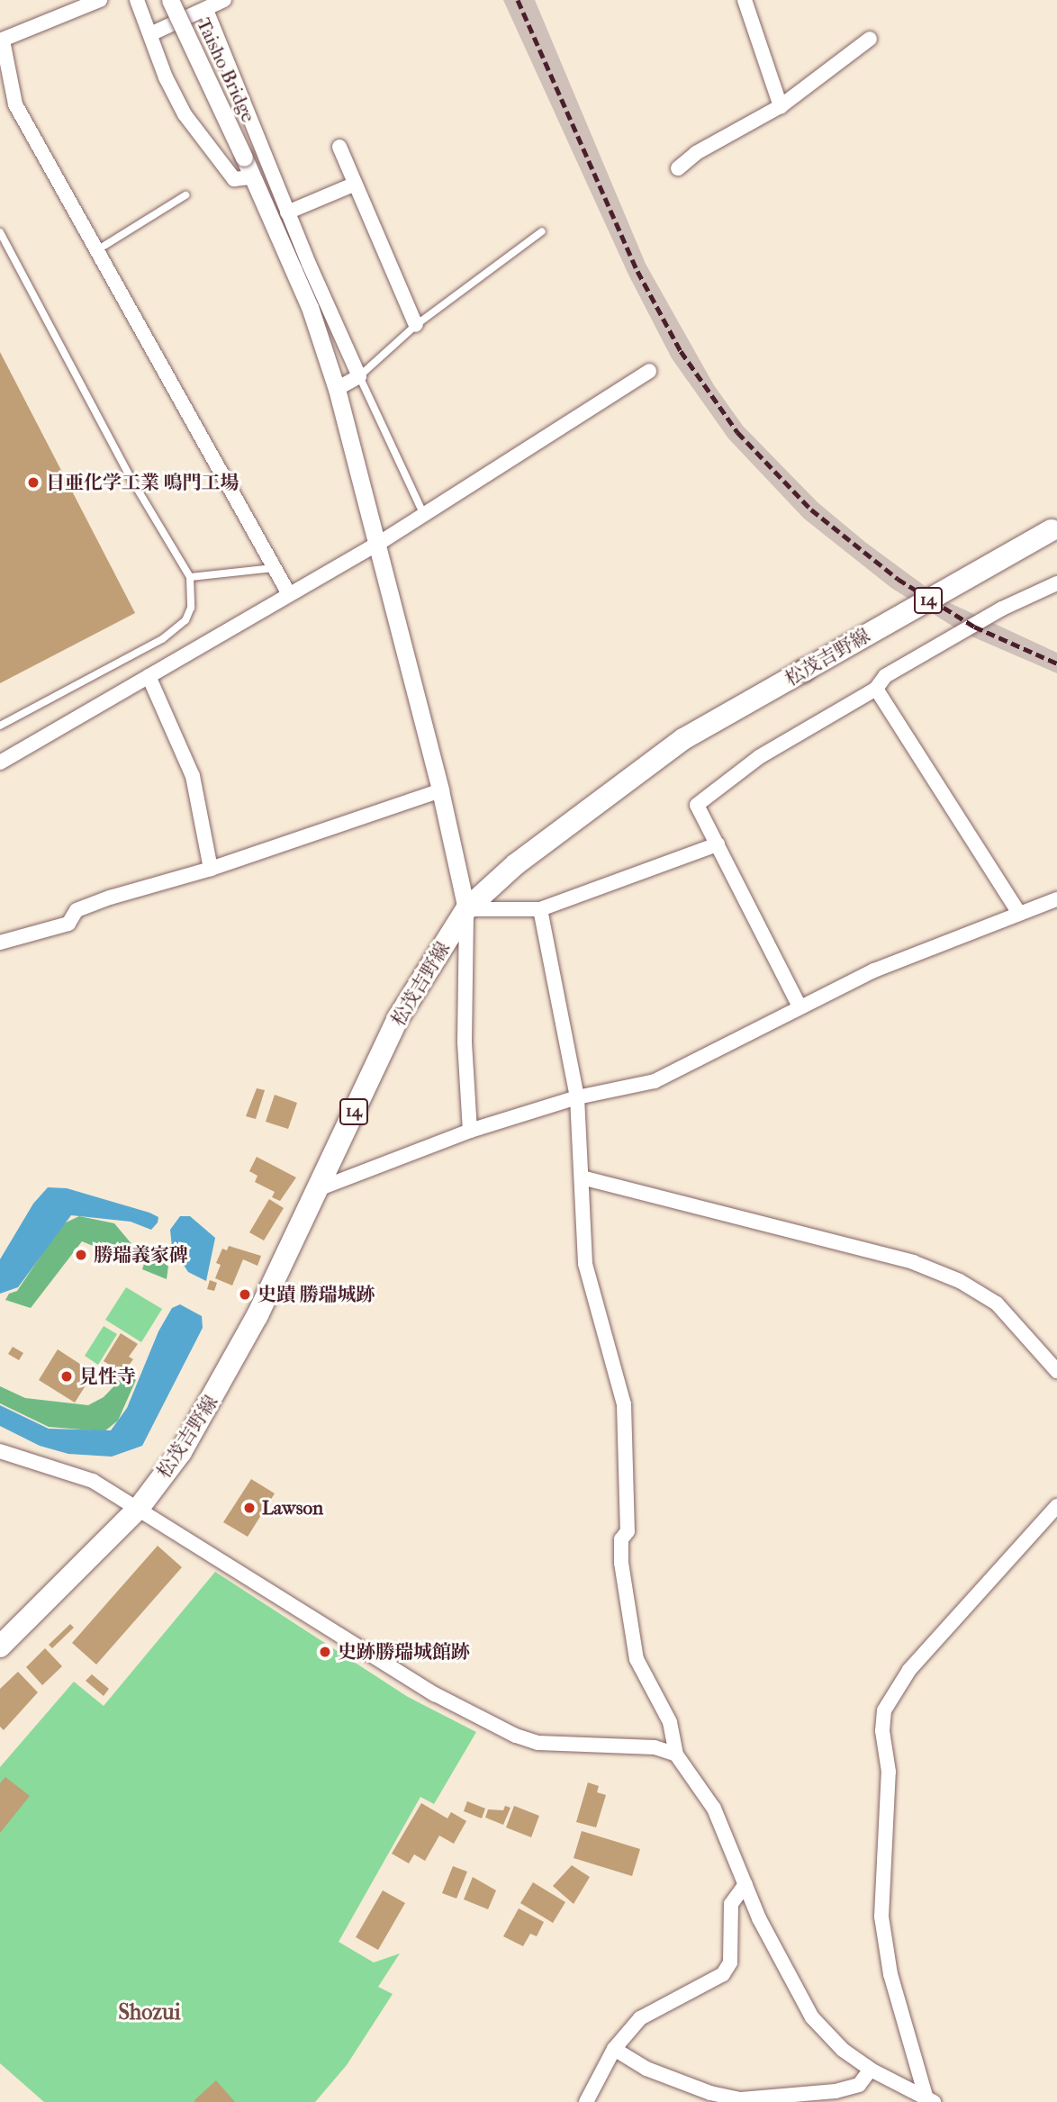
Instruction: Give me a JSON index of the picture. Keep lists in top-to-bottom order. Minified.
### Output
{"streets":{"main road":["14","松茂吉野線"],"street":["Taisho Bridge"]},"crossings":[["Taisho Bridge","松茂吉野線"]],"districts":["Shozui"],"places":["日亜化学工業 鳴門工場","勝瑞義家碑","史蹟 勝瑞城跡","見性寺","Lawson","史跡勝瑞城館跡"]}
